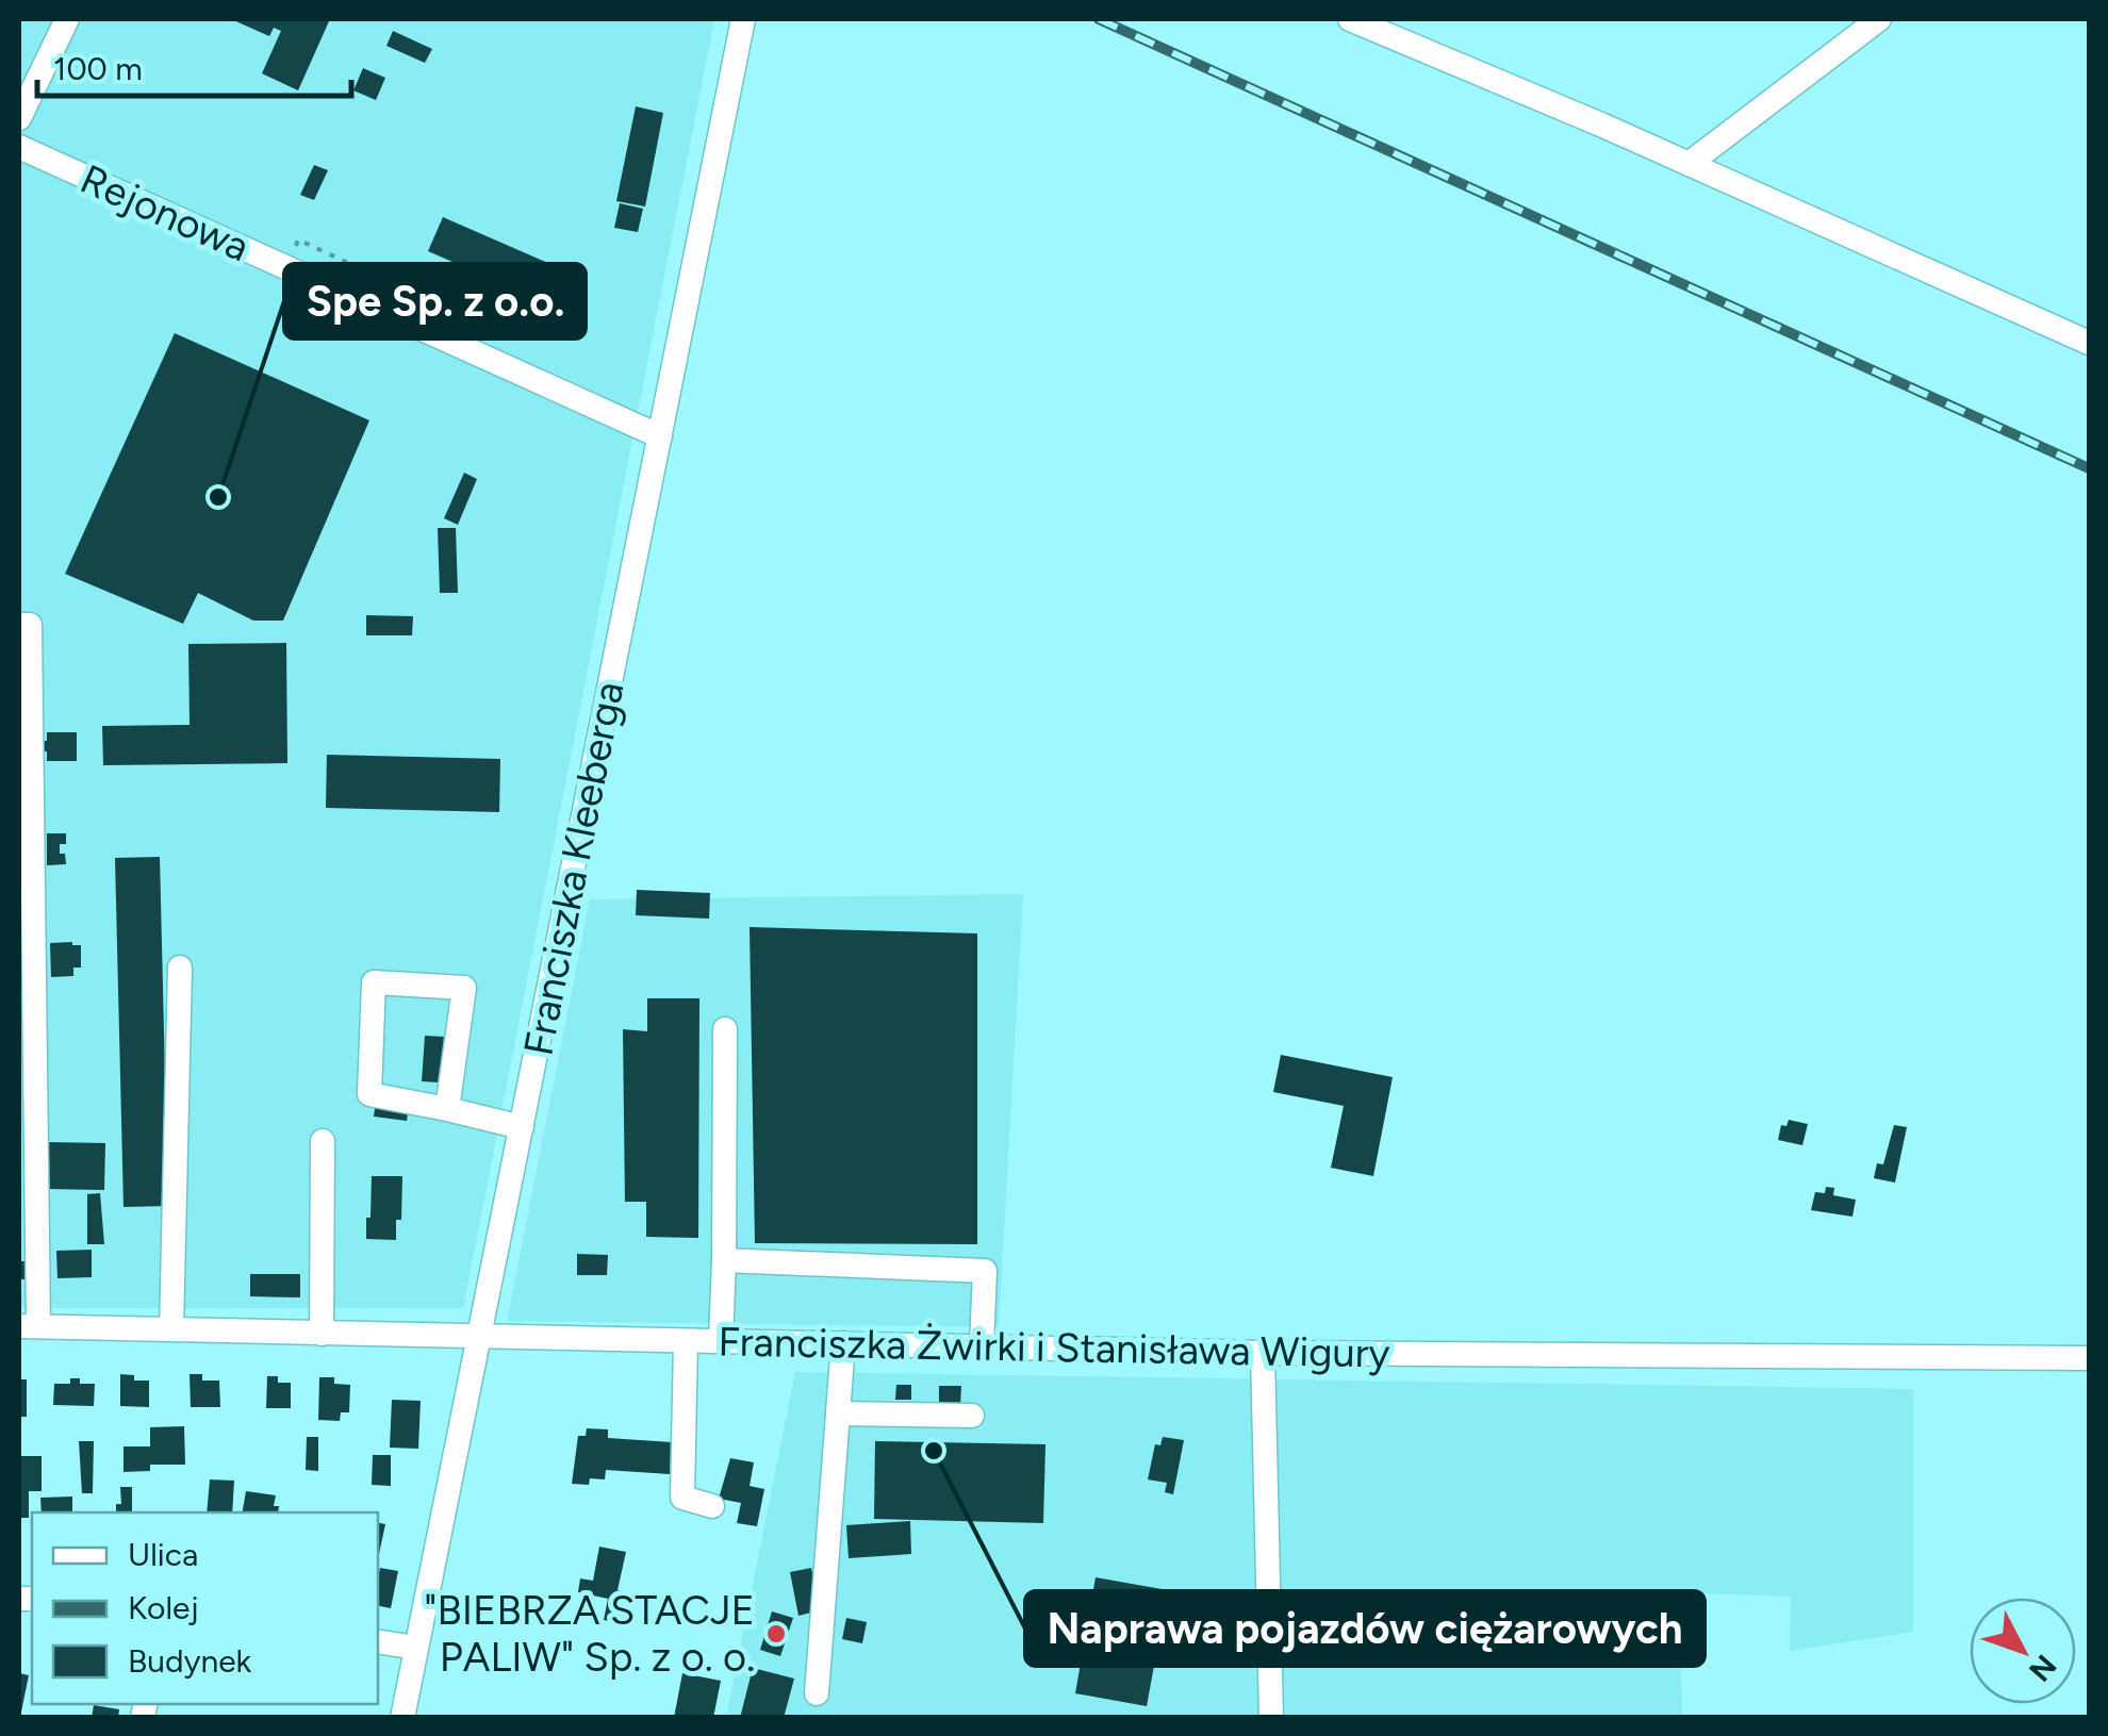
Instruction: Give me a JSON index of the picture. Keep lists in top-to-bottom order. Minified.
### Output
{"streets":{"street":["Rejonowa","Franciszka Kleeberga","Franciszka Żwirki i Stanisława Wigury"]},"crossings":[["Rejonowa","Franciszka Kleeberga"],["Franciszka Kleeberga","Franciszka Żwirki i Stanisława Wigury"]],"places":["Spe Sp. z o.o.","Naprawa pojazdów ciężarowych","\"BIEBRZA STACJE PALIW\" Sp. z o. o."],"legend":["Ulica","Kolej","Budynek"],"scale_bar":"100 m","north":"bottom right"}
